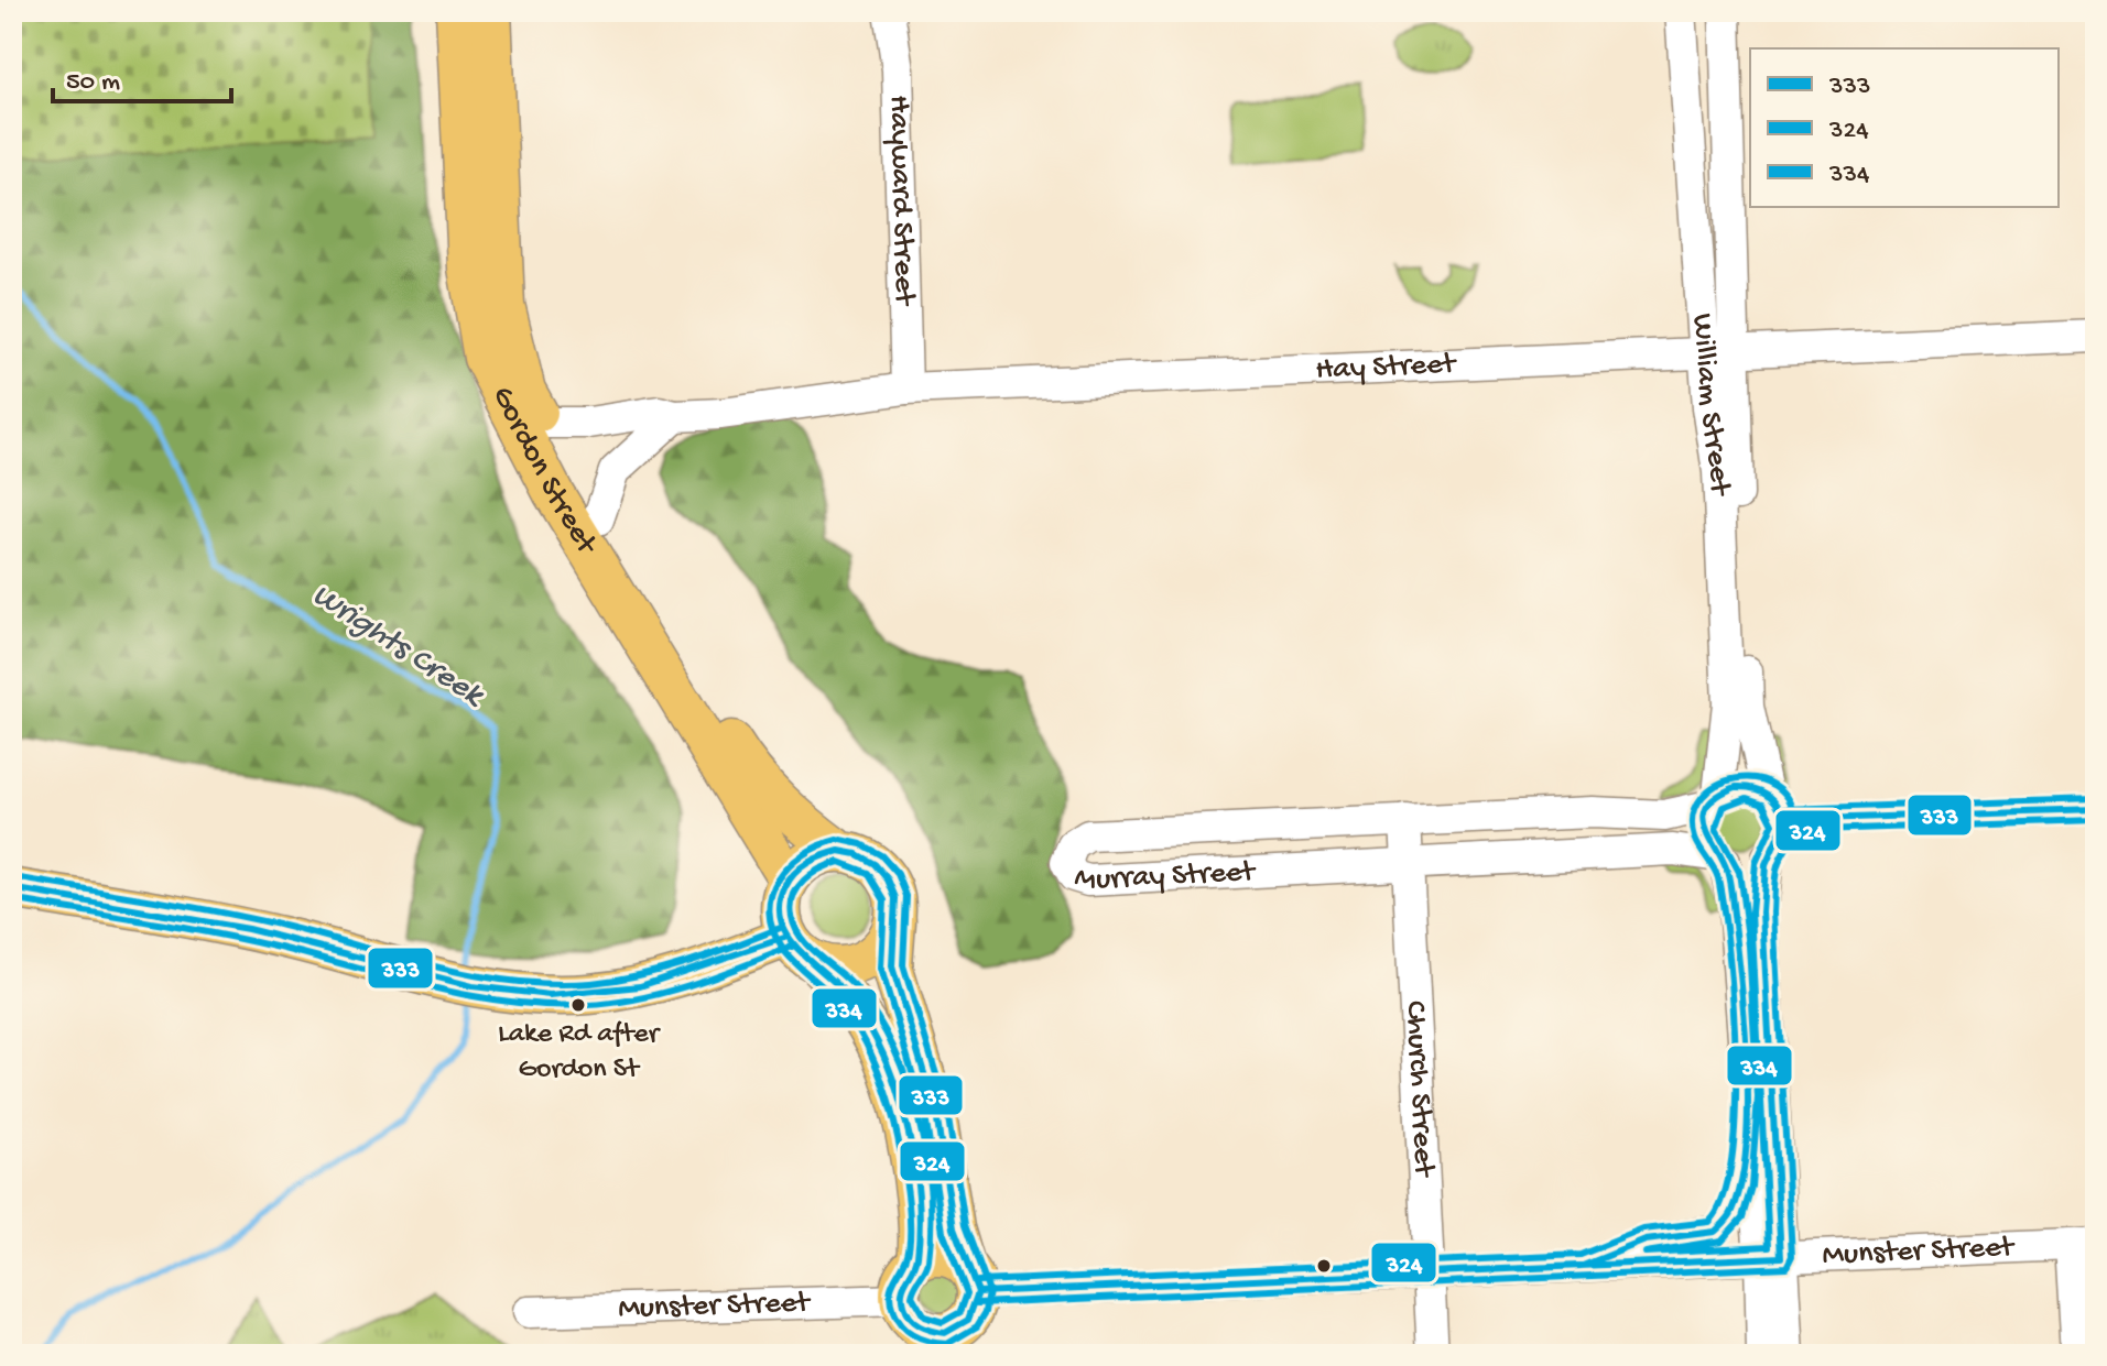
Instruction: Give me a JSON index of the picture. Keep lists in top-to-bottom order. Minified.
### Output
{"streets":{"main road":["Gordon Street"],"street":["Hayward Street","Hay Street","William Street","Murray Street","Church Street","Munster Street"]},"crossings":[["Hayward Street","Hay Street"],["Hay Street","William Street"],["Hay Street","Gordon Street"],["William Street","Murray Street"],["William Street","Munster Street"],["Murray Street","Church Street"],["Church Street","Munster Street"]],"water":["Wrights Creek"],"places":["Lake Rd after Gordon St"],"lines":["transit line 324","transit line 333","transit line 334"],"legend":["333","324","334"],"scale_bar":"50 m"}
